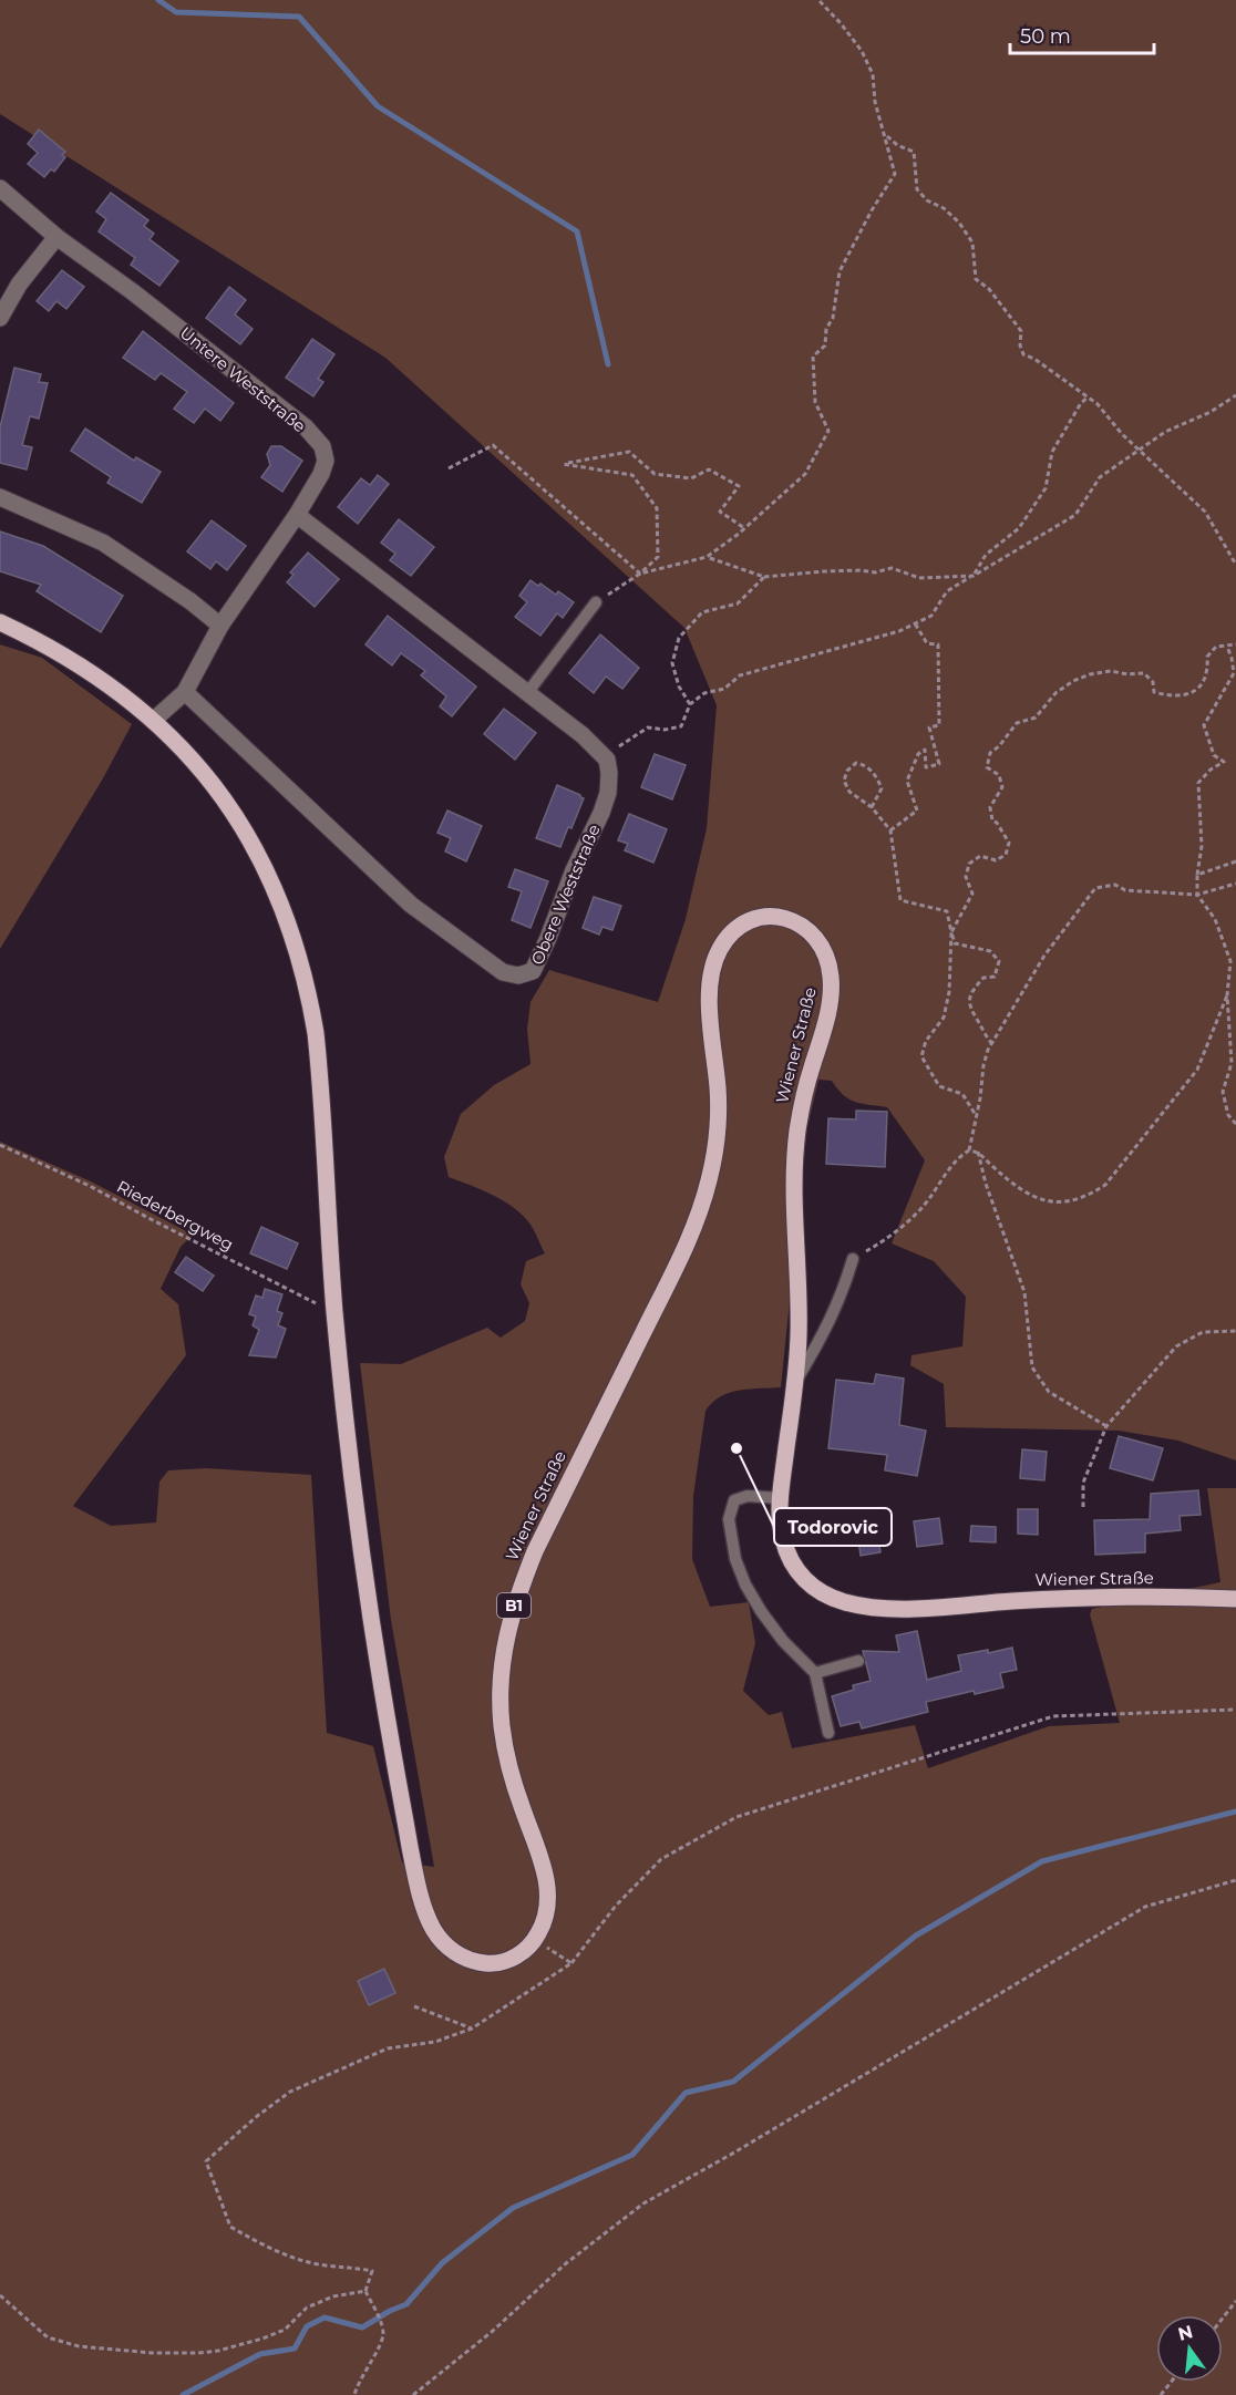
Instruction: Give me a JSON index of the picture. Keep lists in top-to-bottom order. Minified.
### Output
{"streets":{"main road":["Wiener Straße","B1"],"street":["Untere Weststraße","Obere Weststraße"],"path":["Riederbergweg"]},"crossings":[["Untere Weststraße","Obere Weststraße"]],"places":["Todorovic"],"scale_bar":"50 m","north":"top"}
